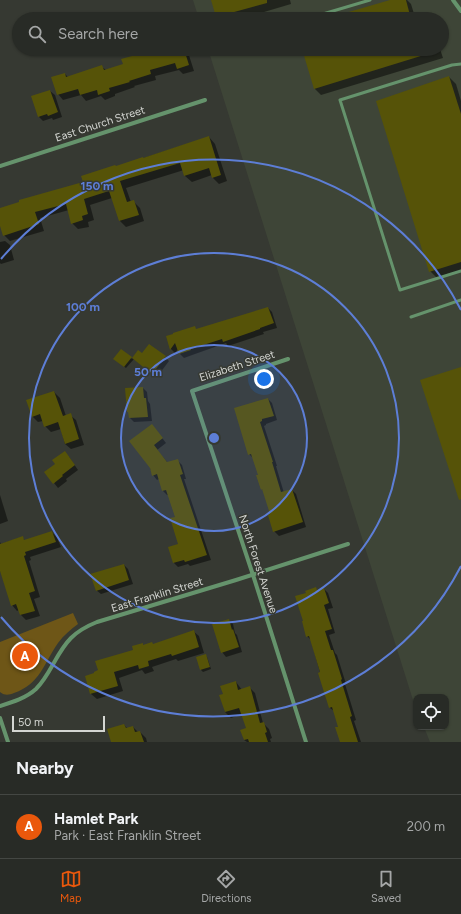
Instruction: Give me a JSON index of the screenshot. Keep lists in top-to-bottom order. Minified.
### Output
{"streets":{"street":["East Church Street","Elizabeth Street","North Forest Avenue","East Franklin Street"]},"crossings":[["Elizabeth Street","North Forest Avenue"],["North Forest Avenue","East Franklin Street"]],"scale_bar":"50 m","page":{"search":"Search here","pins":"A","scale":"50 m","heading":"Nearby","list":[{"mark":"A","name":"Hamlet Park","note":"Park · East Franklin Street","value":"200 m"}],"nav":["Map","Directions","Saved"]},"rings":["150 m","100 m","50 m"]}
